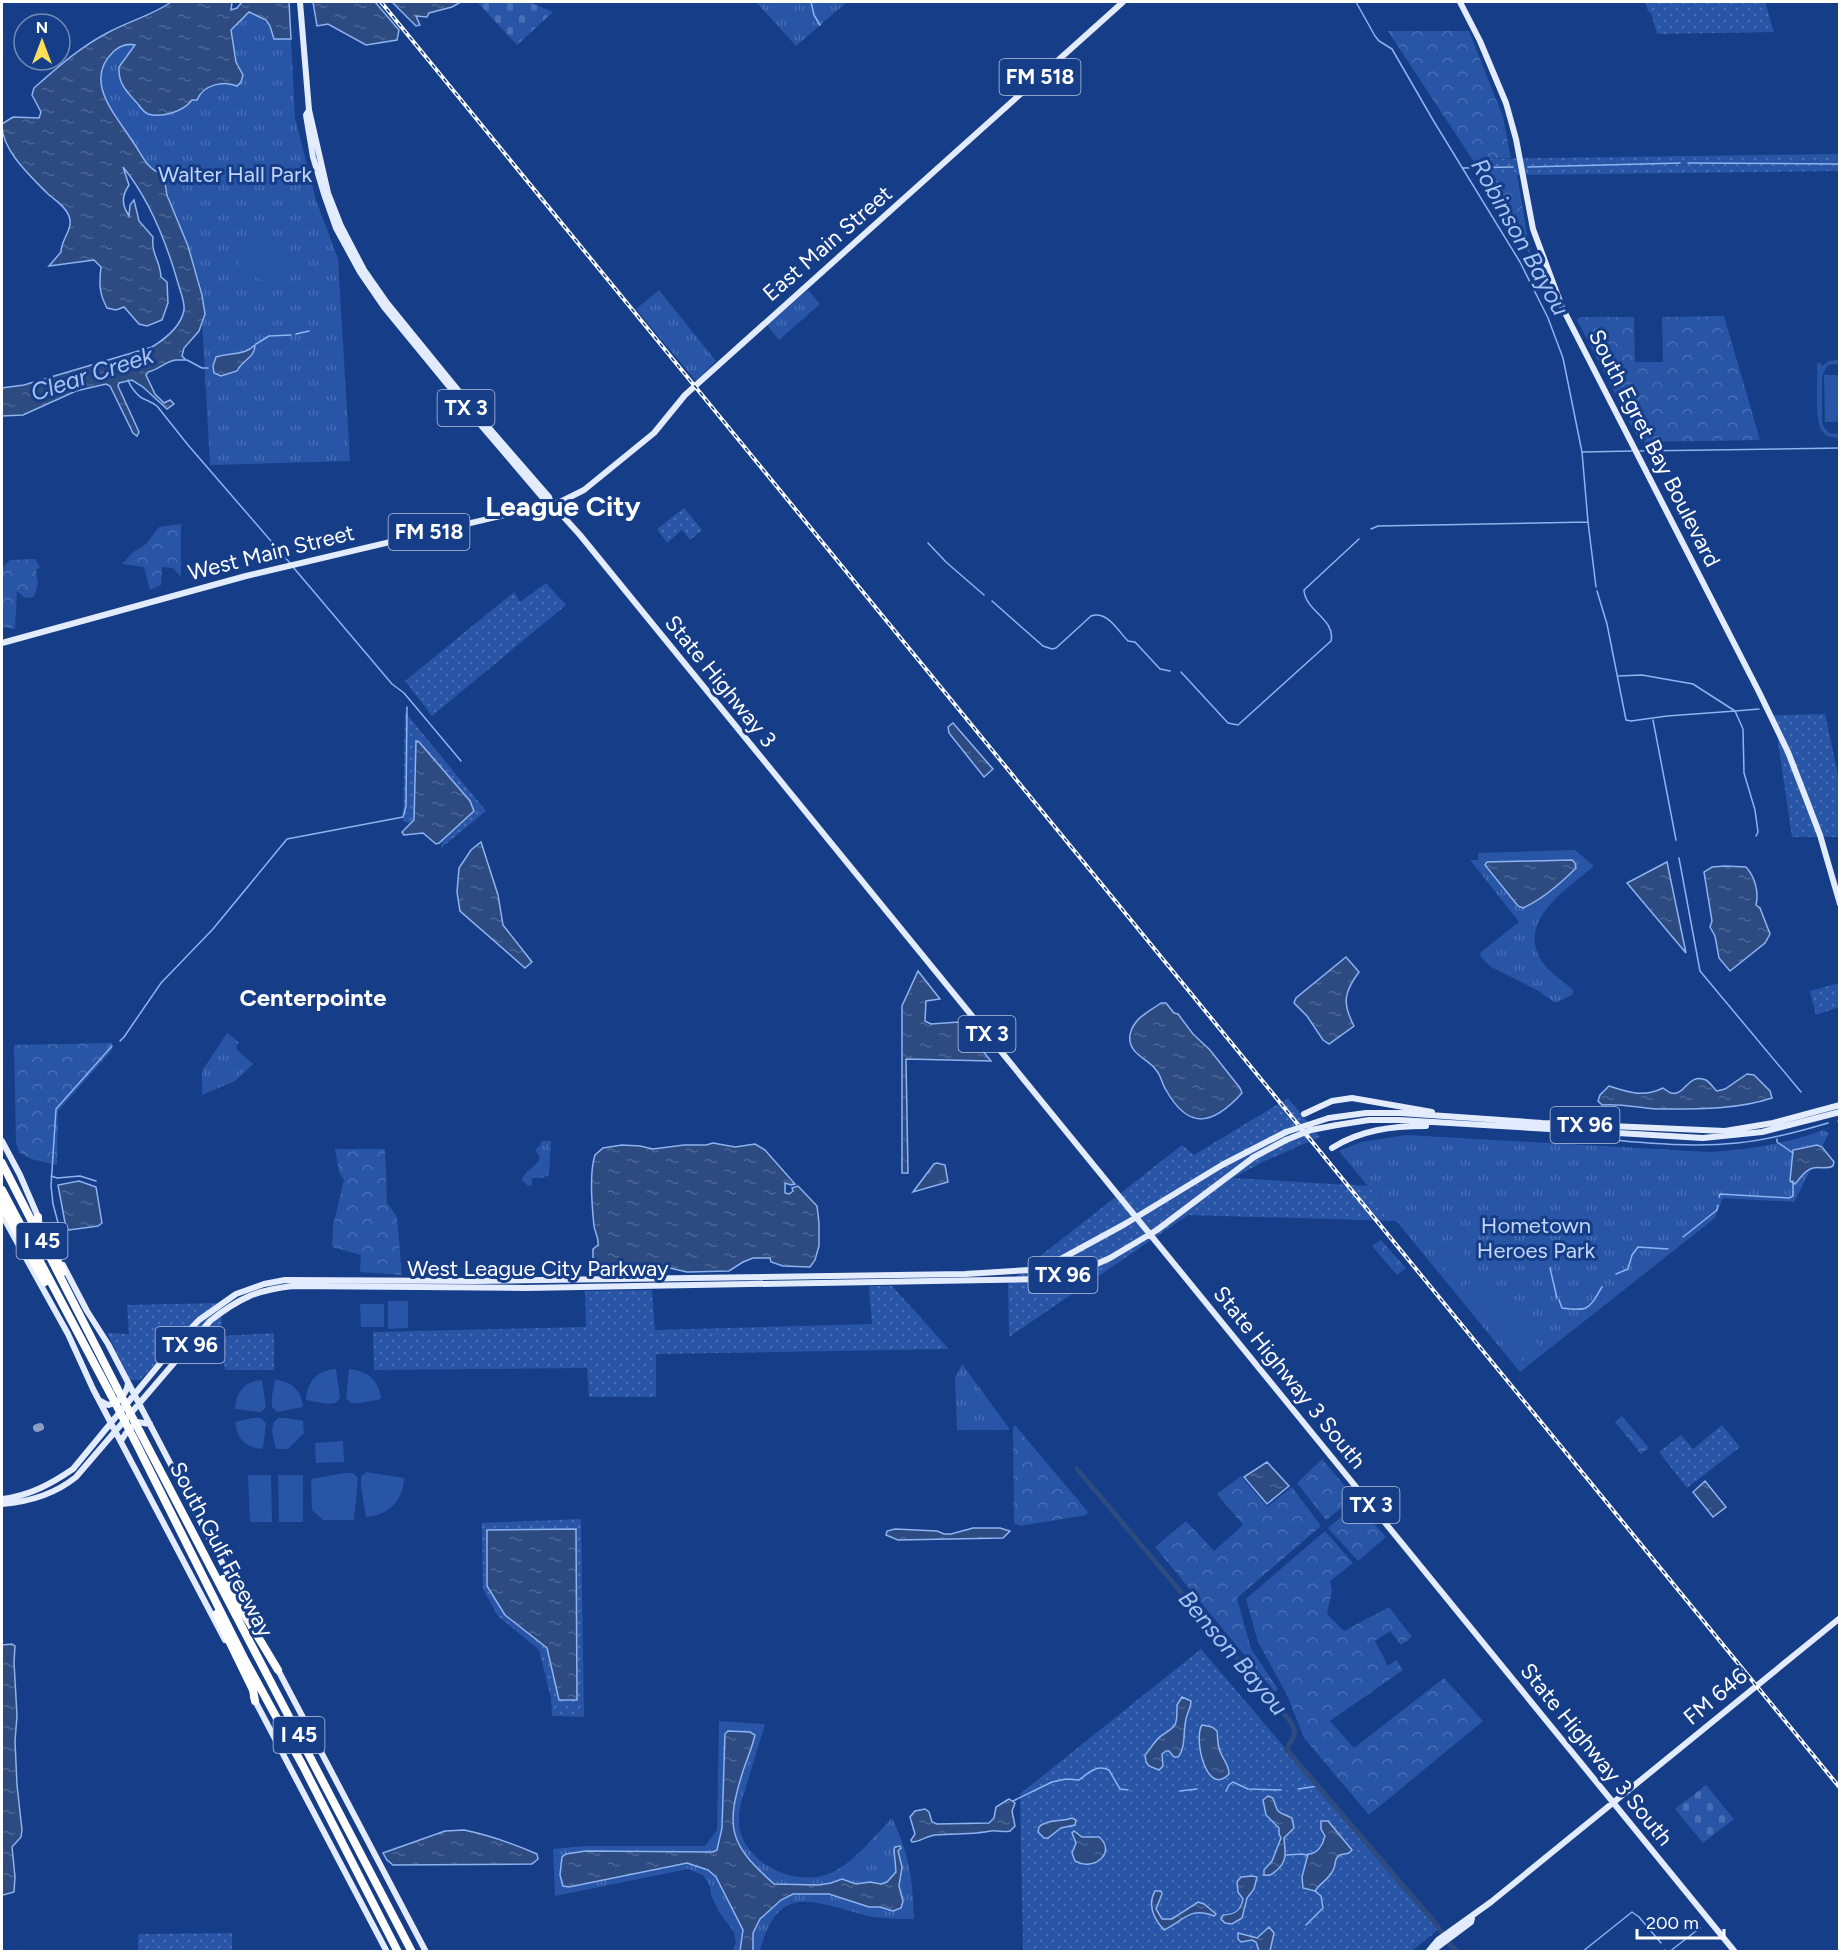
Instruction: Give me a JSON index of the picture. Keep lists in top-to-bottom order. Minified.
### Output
{"streets":{"highway":["I 45","South Gulf Freeway"],"main road":["FM 518","East Main Street","TX 3","South Egret Bay Boulevard","West Main Street","State Highway 3","TX 96","West League City Parkway","State Highway 3 South","FM 646"]},"crossings":[["East Main Street","West Main Street"],["East Main Street","State Highway 3"],["West Main Street","State Highway 3"],["State Highway 3","State Highway 3 South"],["TX 96","West League City Parkway"],["TX 96","State Highway 3 South"],["West League City Parkway","State Highway 3 South"],["State Highway 3 South","FM 646"]],"districts":["League City","Centerpointe"],"water":["Robinson Bayou","Clear Creek","Benson Bayou"],"parks":["Walter Hall Park","Hometown Heroes Park"],"scale_bar":"200 m","north":"top"}
